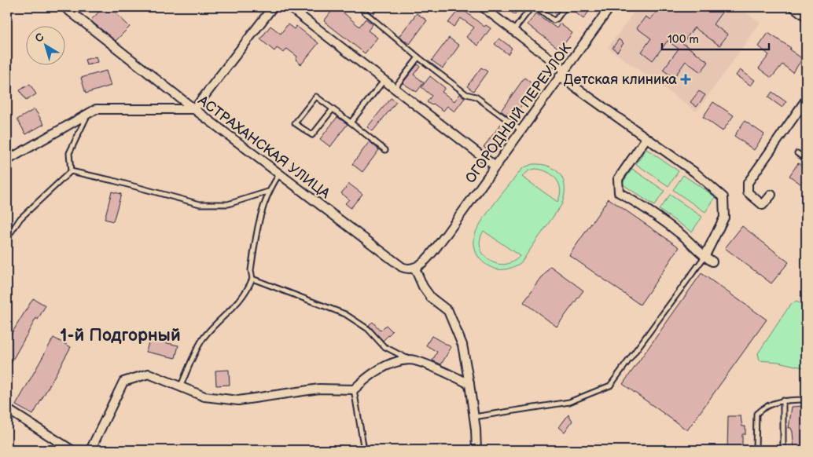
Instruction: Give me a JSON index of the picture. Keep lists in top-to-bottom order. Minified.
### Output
{"streets":{"street":["ОГОРОДНЫЙ ПЕРЕУЛОК","АСТРАХАНСКАЯ УЛИЦА"]},"crossings":[["ОГОРОДНЫЙ ПЕРЕУЛОК","АСТРАХАНСКАЯ УЛИЦА"]],"districts":["1-й Подгорный"],"places":{"health":["Детская клиника"]},"scale_bar":"100 m","north":"top left"}
